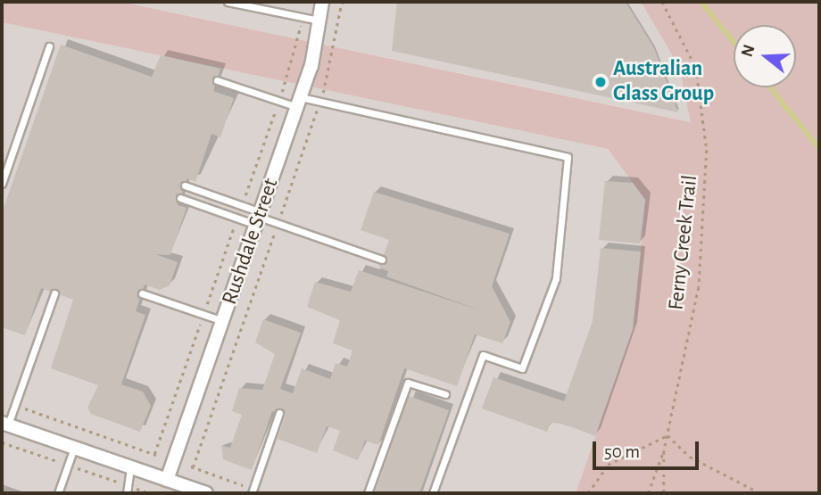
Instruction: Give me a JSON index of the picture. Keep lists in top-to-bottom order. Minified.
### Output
{"streets":{"street":["Rushdale Street"],"path":["Ferny Creek Trail"]},"places":["Australian Glass Group"],"scale_bar":"50 m","north":"left"}
